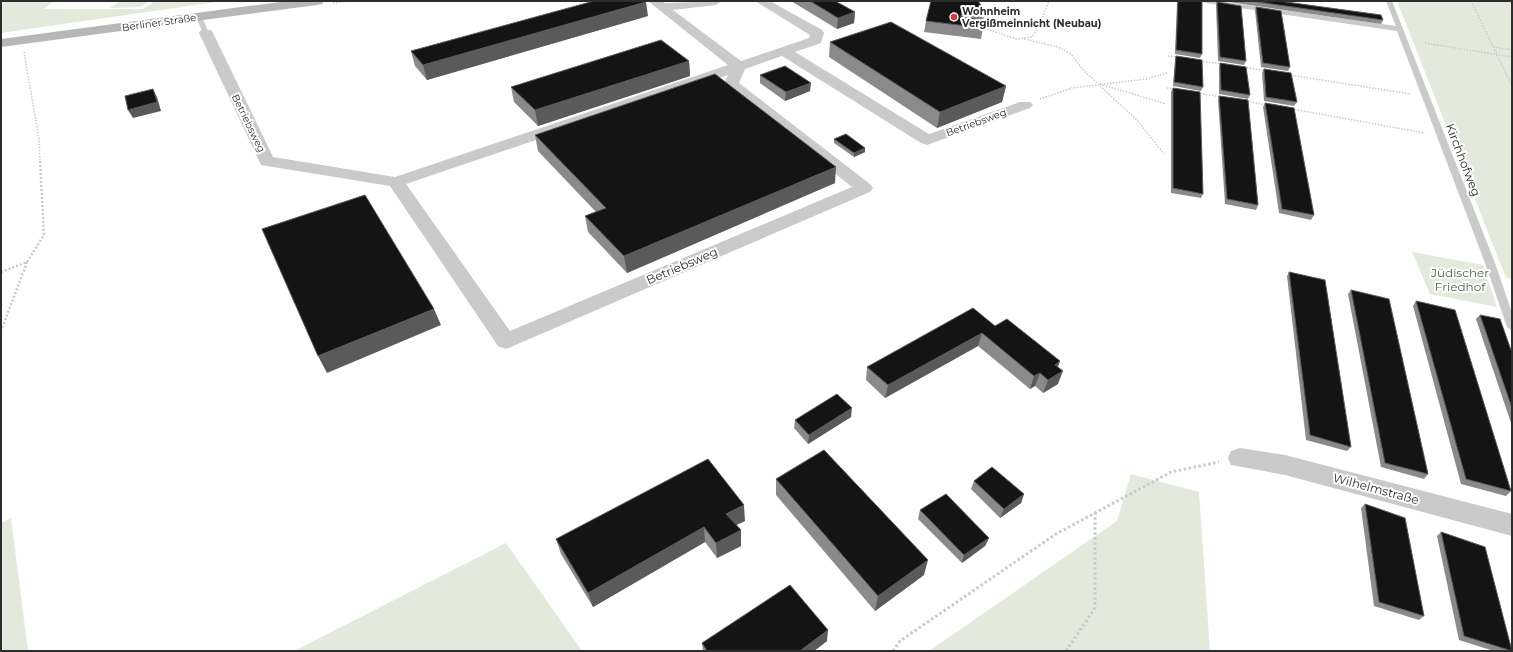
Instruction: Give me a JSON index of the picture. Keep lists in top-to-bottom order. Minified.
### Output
{"streets":{"main road":["Berliner Straße"],"street":["Betriebsweg","Wilhelmstraße"],"lane":["Kirchhofweg"]},"parks":["Jüdischer Friedhof"],"places":["Wohnheim Vergißmeinnicht (Neubau)"]}
